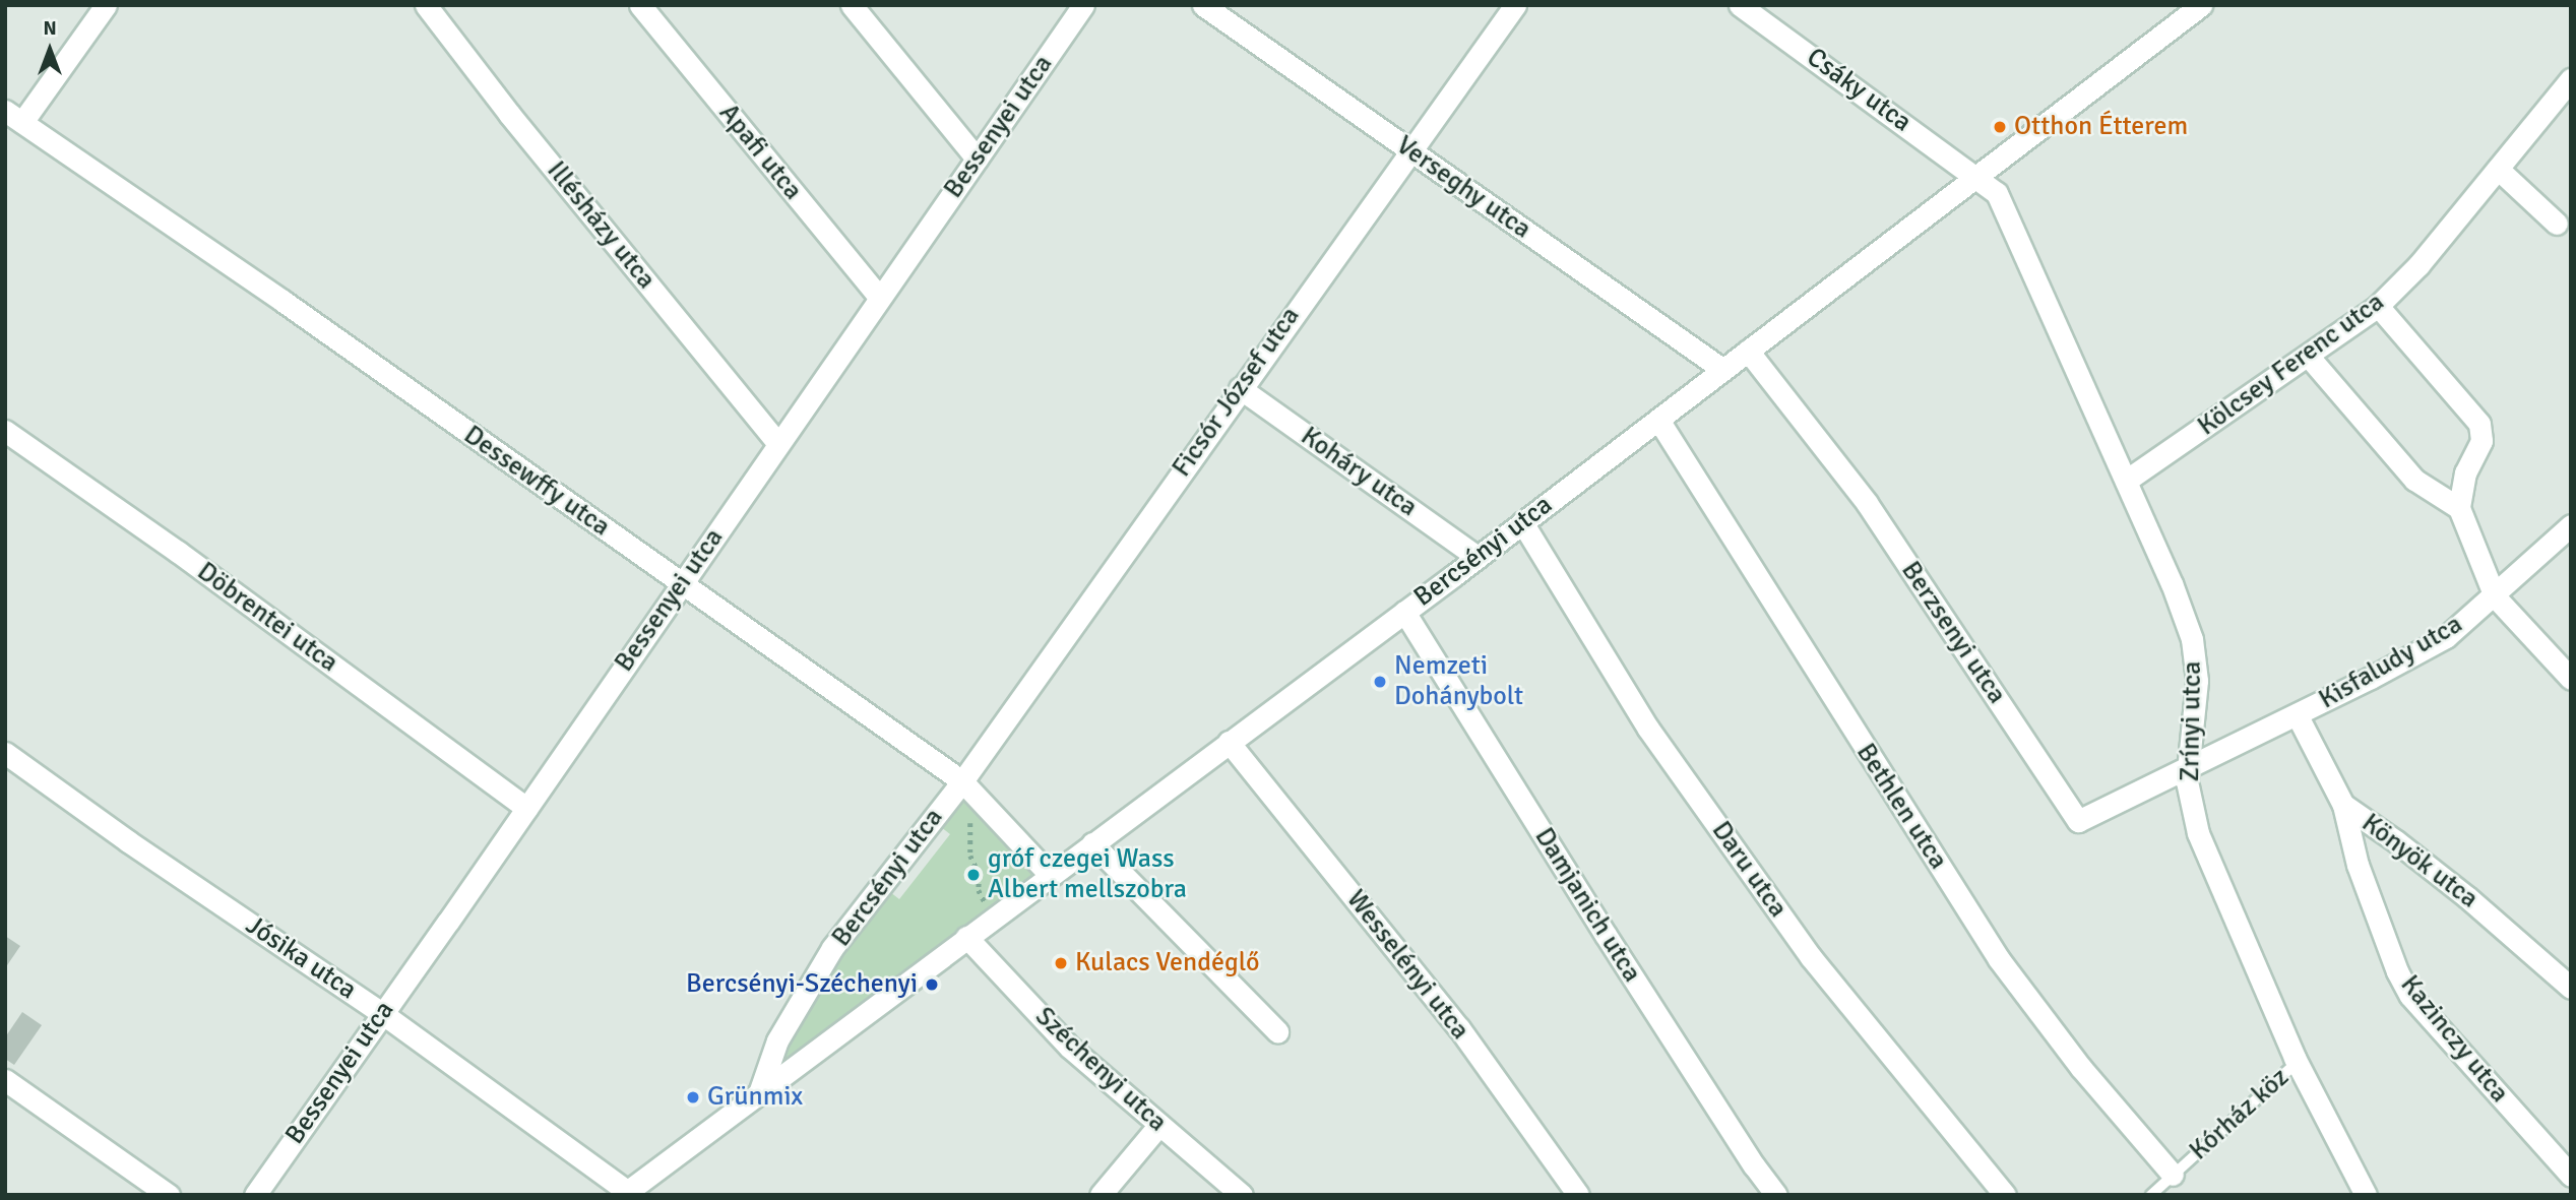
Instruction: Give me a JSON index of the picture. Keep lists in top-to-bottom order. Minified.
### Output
{"streets":{"street":["Csáky utca","Bessenyei utca","Apafi utca","Verseghy utca","Illésházy utca","Kölcsey Ferenc utca","Ficsór József utca","Koháry utca","Dessewffy utca","Bercsényi utca","Döbrentei utca","Berzsenyi utca","Kisfaludy utca","Zrínyi utca","Bethlen utca","Könyök utca","Daru utca","Damjanich utca","Jósika utca","Wesselényi utca","Kazinczy utca","Széchenyi utca"],"lane":["Kórház köz"]},"crossings":[["Csáky utca","Bercsényi utca"],["Csáky utca","Zrínyi utca"],["Bessenyei utca","Apafi utca"],["Bessenyei utca","Illésházy utca"],["Bessenyei utca","Dessewffy utca"],["Bessenyei utca","Döbrentei utca"],["Bessenyei utca","Jósika utca"],["Verseghy utca","Ficsór József utca"],["Verseghy utca","Bercsényi utca"],["Kölcsey Ferenc utca","Zrínyi utca"],["Ficsór József utca","Koháry utca"],["Ficsór József utca","Dessewffy utca"],["Ficsór József utca","Bercsényi utca"],["Koháry utca","Bercsényi utca"],["Dessewffy utca","Bercsényi utca"],["Bercsényi utca","Berzsenyi utca"],["Bercsényi utca","Zrínyi utca"],["Bercsényi utca","Bethlen utca"],["Bercsényi utca","Daru utca"],["Bercsényi utca","Damjanich utca"],["Bercsényi utca","Jósika utca"],["Bercsényi utca","Wesselényi utca"],["Bercsényi utca","Széchenyi utca"],["Berzsenyi utca","Kisfaludy utca"],["Berzsenyi utca","Zrínyi utca"],["Kisfaludy utca","Zrínyi utca"],["Kisfaludy utca","Könyök utca"],["Zrínyi utca","Kórház köz"],["Bethlen utca","Kórház köz"],["Könyök utca","Kazinczy utca"]],"places":["Otthon Étterem","Nemzeti Dohánybolt","gróf czegei Wass Albert mellszobra","Kulacs Vendéglő","Bercsényi-Széchenyi","Grünmix"],"north":"top"}
